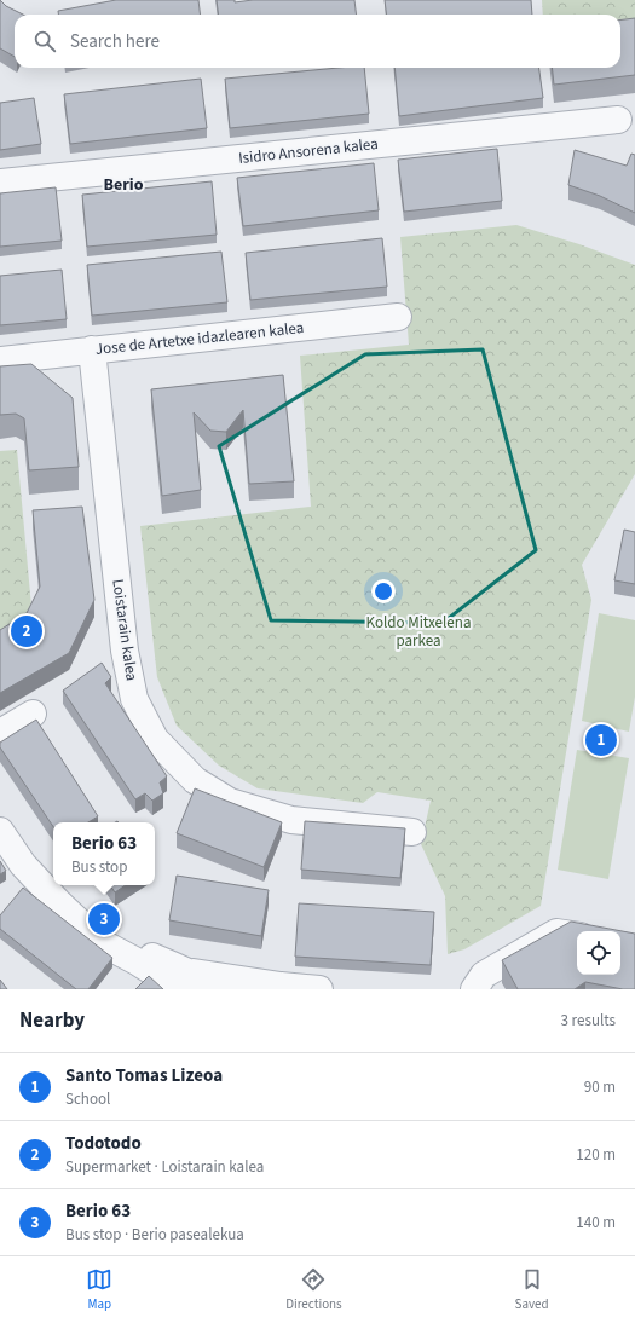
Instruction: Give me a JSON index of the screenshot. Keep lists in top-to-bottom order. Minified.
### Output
{"streets":{"street":["Isidro Ansorena kalea","Jose de Artetxe idazlearen kalea","Loistarain kalea"]},"crossings":[["Jose de Artetxe idazlearen kalea","Loistarain kalea"]],"districts":["Berio"],"parks":["Koldo Mitxelena parkea"],"page":{"search":"Search here","pins":["2","1","3"],"popup":["Berio 63","Bus stop"],"heading":["Nearby","3 results"],"list":[{"mark":"1","name":"Santo Tomas Lizeoa","note":"School","value":"90 m"},{"mark":"2","name":"Todotodo","note":"Supermarket · Loistarain kalea","value":"120 m"},{"mark":"3","name":"Berio 63","note":"Bus stop · Berio pasealekua","value":"140 m"}],"nav":["Map","Directions","Saved"]}}
